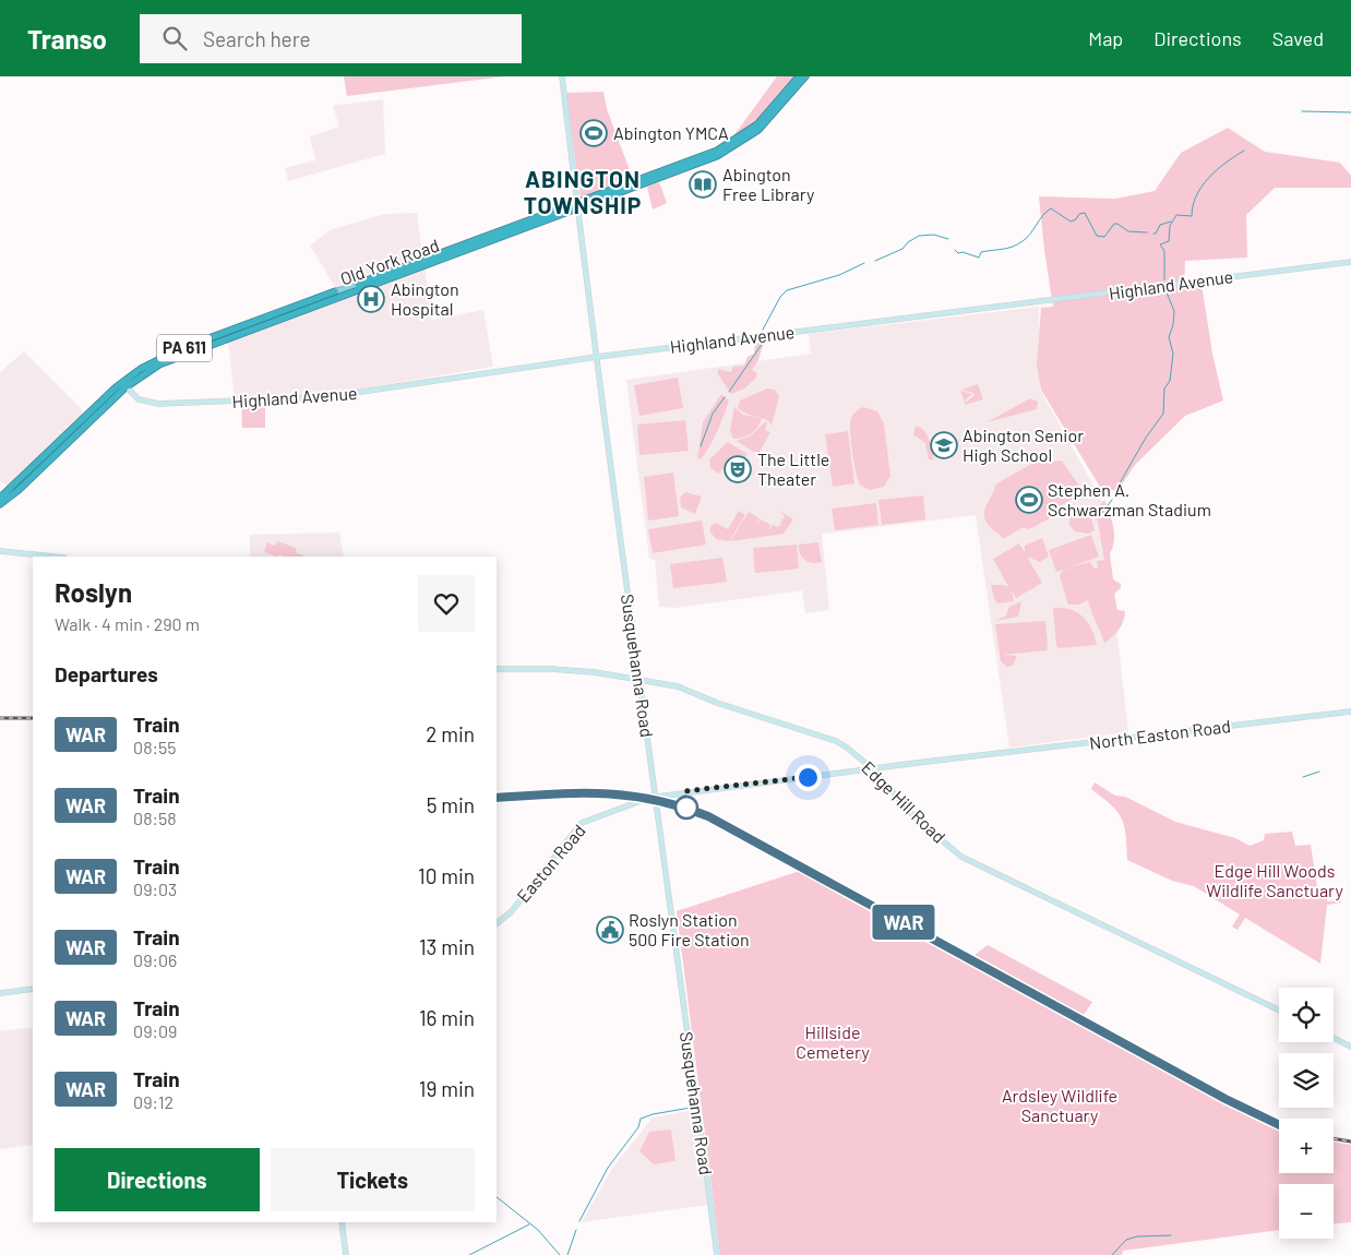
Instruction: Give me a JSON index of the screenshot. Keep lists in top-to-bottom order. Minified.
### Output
{"streets":{"highway":["Old York Road","PA 611"],"street":["Highland Avenue","Susquehanna Road","North Easton Road","Edge Hill Road","Easton Road"]},"crossings":[["Old York Road","Highland Avenue"],["Old York Road","Susquehanna Road"],["Highland Avenue","Susquehanna Road"],["Susquehanna Road","Edge Hill Road"],["Susquehanna Road","Easton Road"],["North Easton Road","Easton Road"],["Edge Hill Road","Easton Road"]],"districts":["ABINGTON TOWNSHIP"],"parks":["Edge Hill Woods Wildlife Sanctuary","Hillside Cemetery","Ardsley Wildlife Sanctuary"],"places":{"sports":["Abington YMCA","Stephen A. Schwarzman Stadium"],"library":["Abington Free Library"],"hospital":["Abington Hospital"],"school or university":["Abington Senior High School"],"theatre":["The Little Theater"],"public building":["Roslyn Station 500 Fire Station"]},"page":{"header":"Transo","search":"Search here","nav":["Map","Directions","Saved"],"on_map":"WAR","heading":[["Roslyn","Walk · 4 min · 290 m"],"Departures"],"list":[{"mark":"WAR","name":"Train","note":"08:55","value":"2 min"},{"mark":"WAR","name":"Train","note":"08:58","value":"5 min"},{"mark":"WAR","name":"Train","note":"09:03","value":"10 min"},{"mark":"WAR","name":"Train","note":"09:06","value":"13 min"},{"mark":"WAR","name":"Train","note":"09:09","value":"16 min"},{"mark":"WAR","name":"Train","note":"09:12","value":"19 min"}],"map_buttons":["+","−"],"buttons":["Directions","Tickets"]}}
